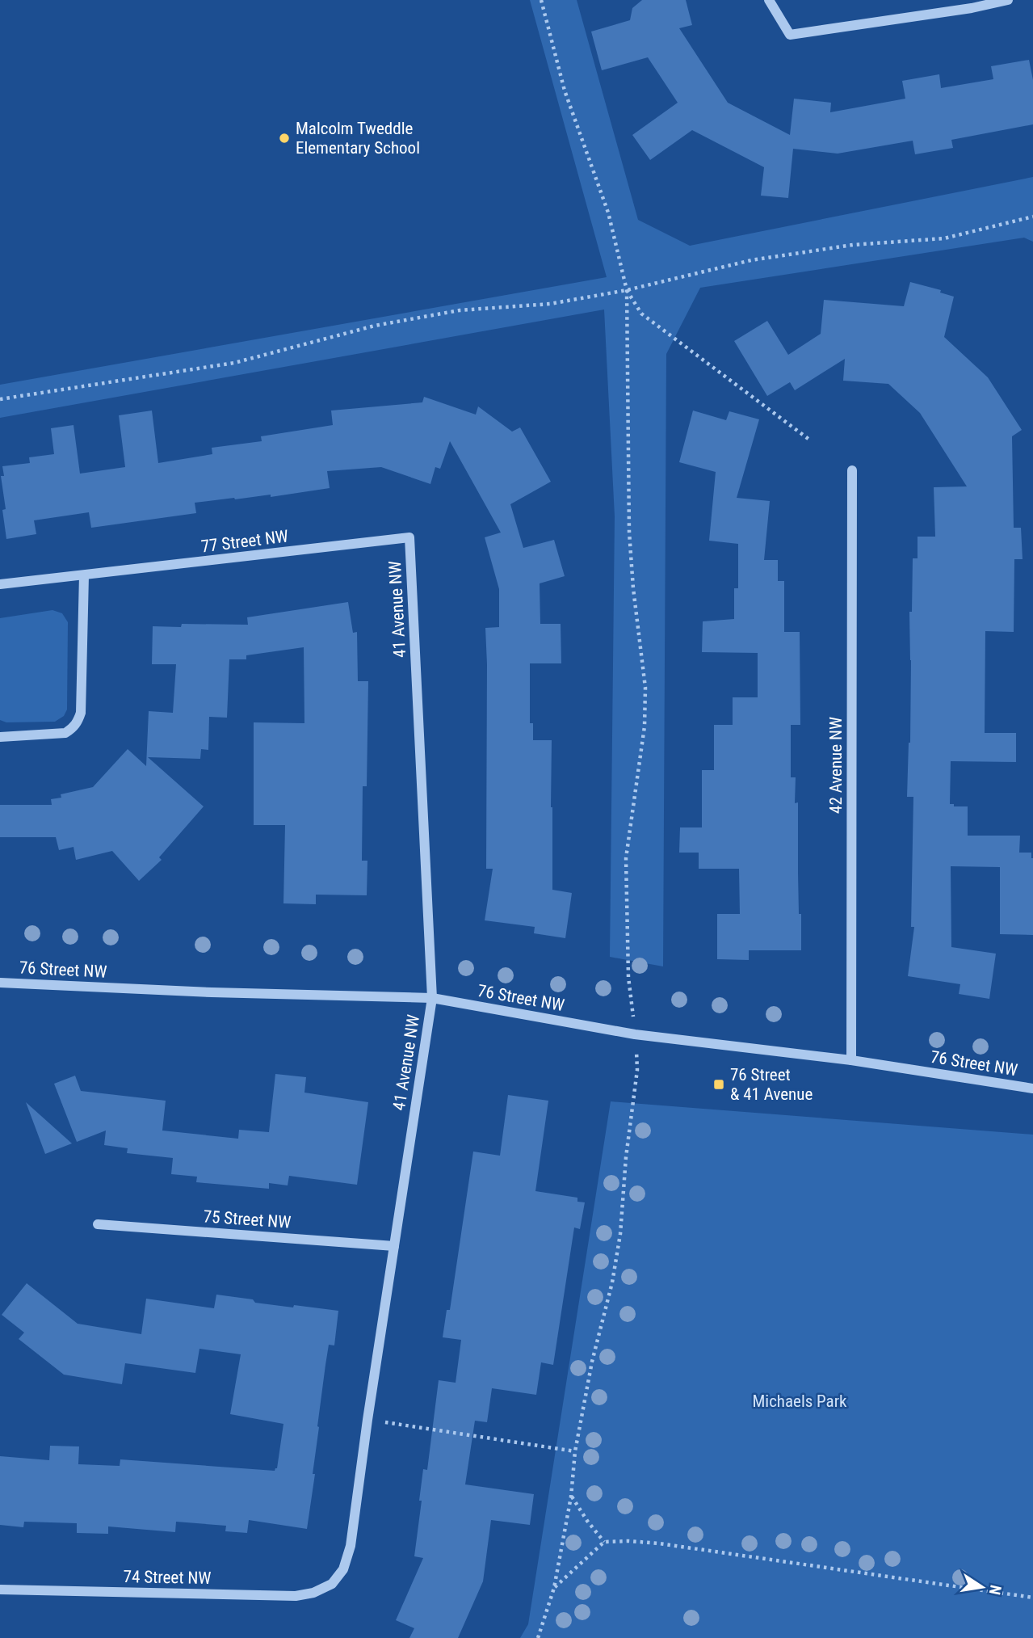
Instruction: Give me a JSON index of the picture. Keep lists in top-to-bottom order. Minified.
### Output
{"streets":{"street":["77 Street NW","41 Avenue NW","42 Avenue NW","76 Street NW","75 Street NW","74 Street NW"]},"crossings":[["77 Street NW","41 Avenue NW"],["41 Avenue NW","76 Street NW"],["41 Avenue NW","75 Street NW"],["41 Avenue NW","74 Street NW"],["42 Avenue NW","76 Street NW"]],"parks":["Michaels Park"],"places":{"other":["Malcolm Tweddle Elementary School"],"transit":["76 Street & 41 Avenue"]},"north":"right"}
